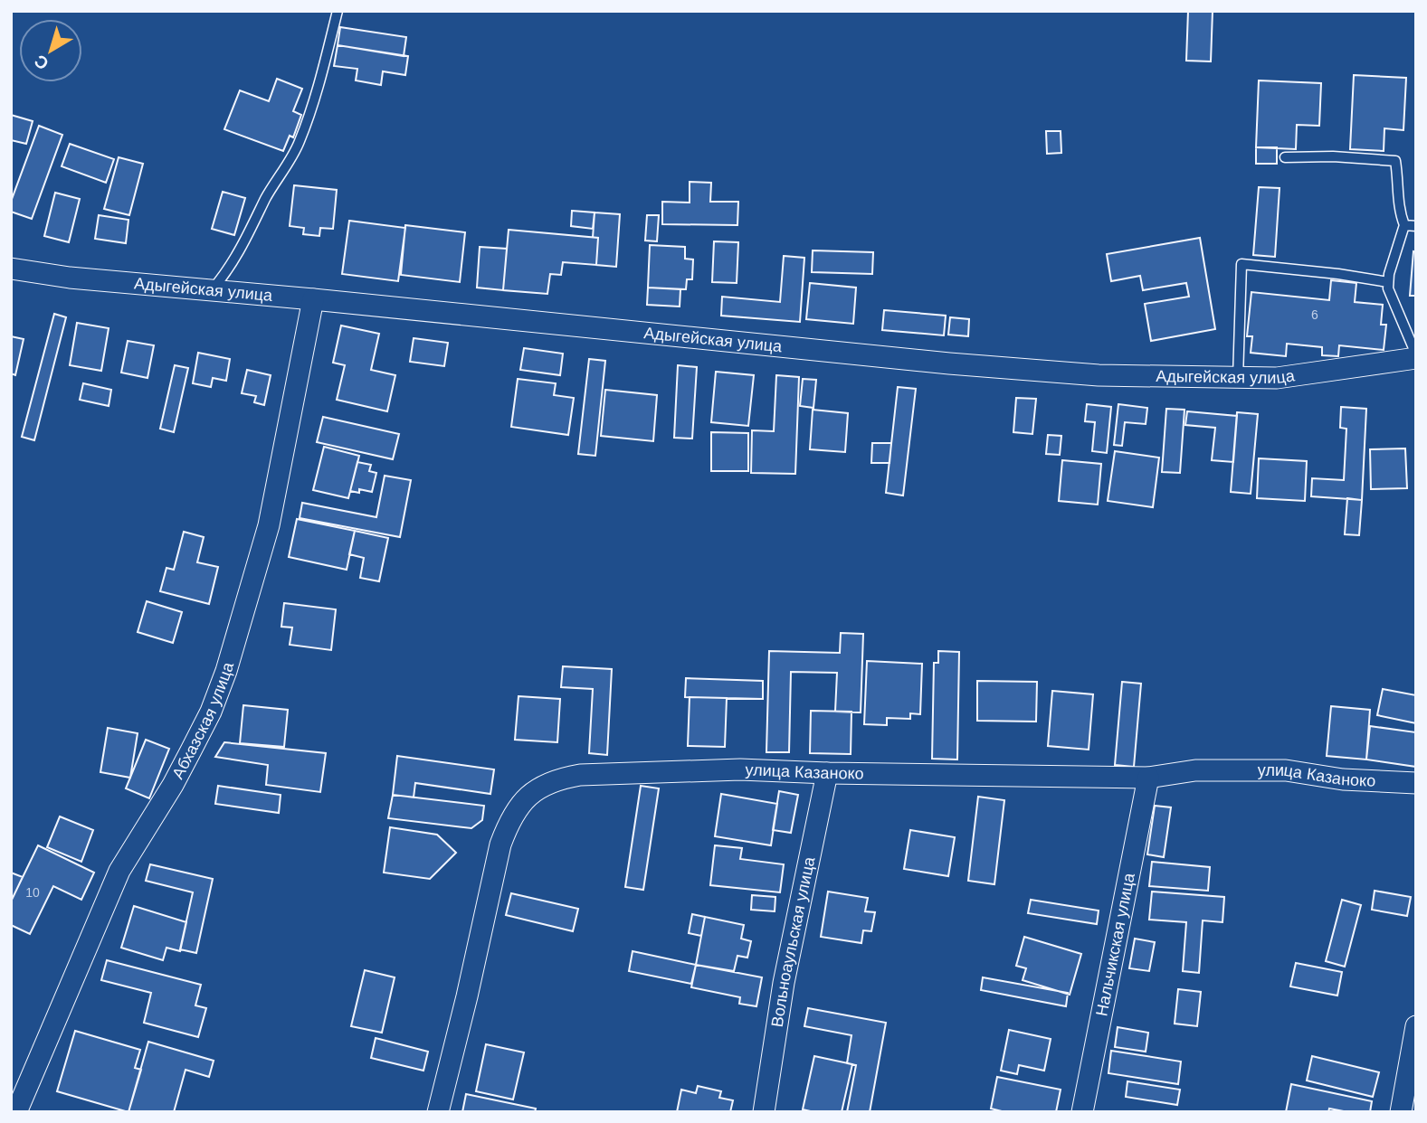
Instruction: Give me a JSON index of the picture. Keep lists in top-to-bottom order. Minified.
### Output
{"streets":{"street":["Адыгейская улица","Абхазская улица","улица Казаноко","Вольноаульская улица","Нальчикская улица"]},"crossings":[["Адыгейская улица","Абхазская улица"],["улица Казаноко","Вольноаульская улица"],["улица Казаноко","Нальчикская улица"]],"house_numbers":["6","10"],"north":"bottom left"}
